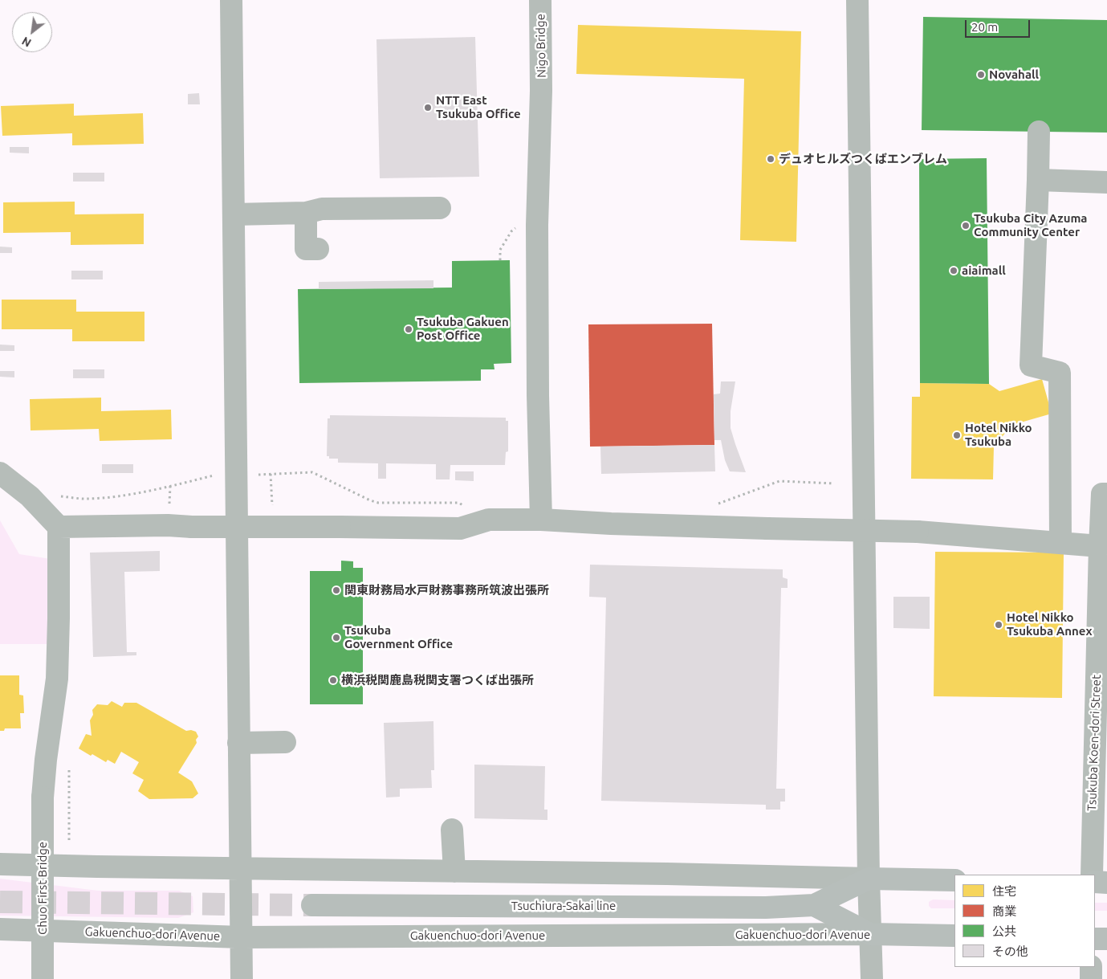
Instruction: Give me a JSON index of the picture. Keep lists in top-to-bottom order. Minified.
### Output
{"streets":{"main road":["Tsuchiura-Sakai line","Gakuenchuo-dori Avenue"],"street":["Nigo Bridge","Tsukuba Koen-dori Street","Chuo First Bridge"]},"places":["Novahall","NTT East Tsukuba Office","デュオヒルズつくばエンブレム","Tsukuba City Azuma Community Center","aiaimall","Tsukuba Gakuen Post Office","Hotel Nikko Tsukuba","関東財務局水戸財務事務所筑波出張所","Hotel Nikko Tsukuba Annex","Tsukuba Government Office","横浜税関鹿島税関支署つくば出張所"],"legend":["住宅","商業","公共","その他"],"scale_bar":"20 m","north":"bottom left"}
